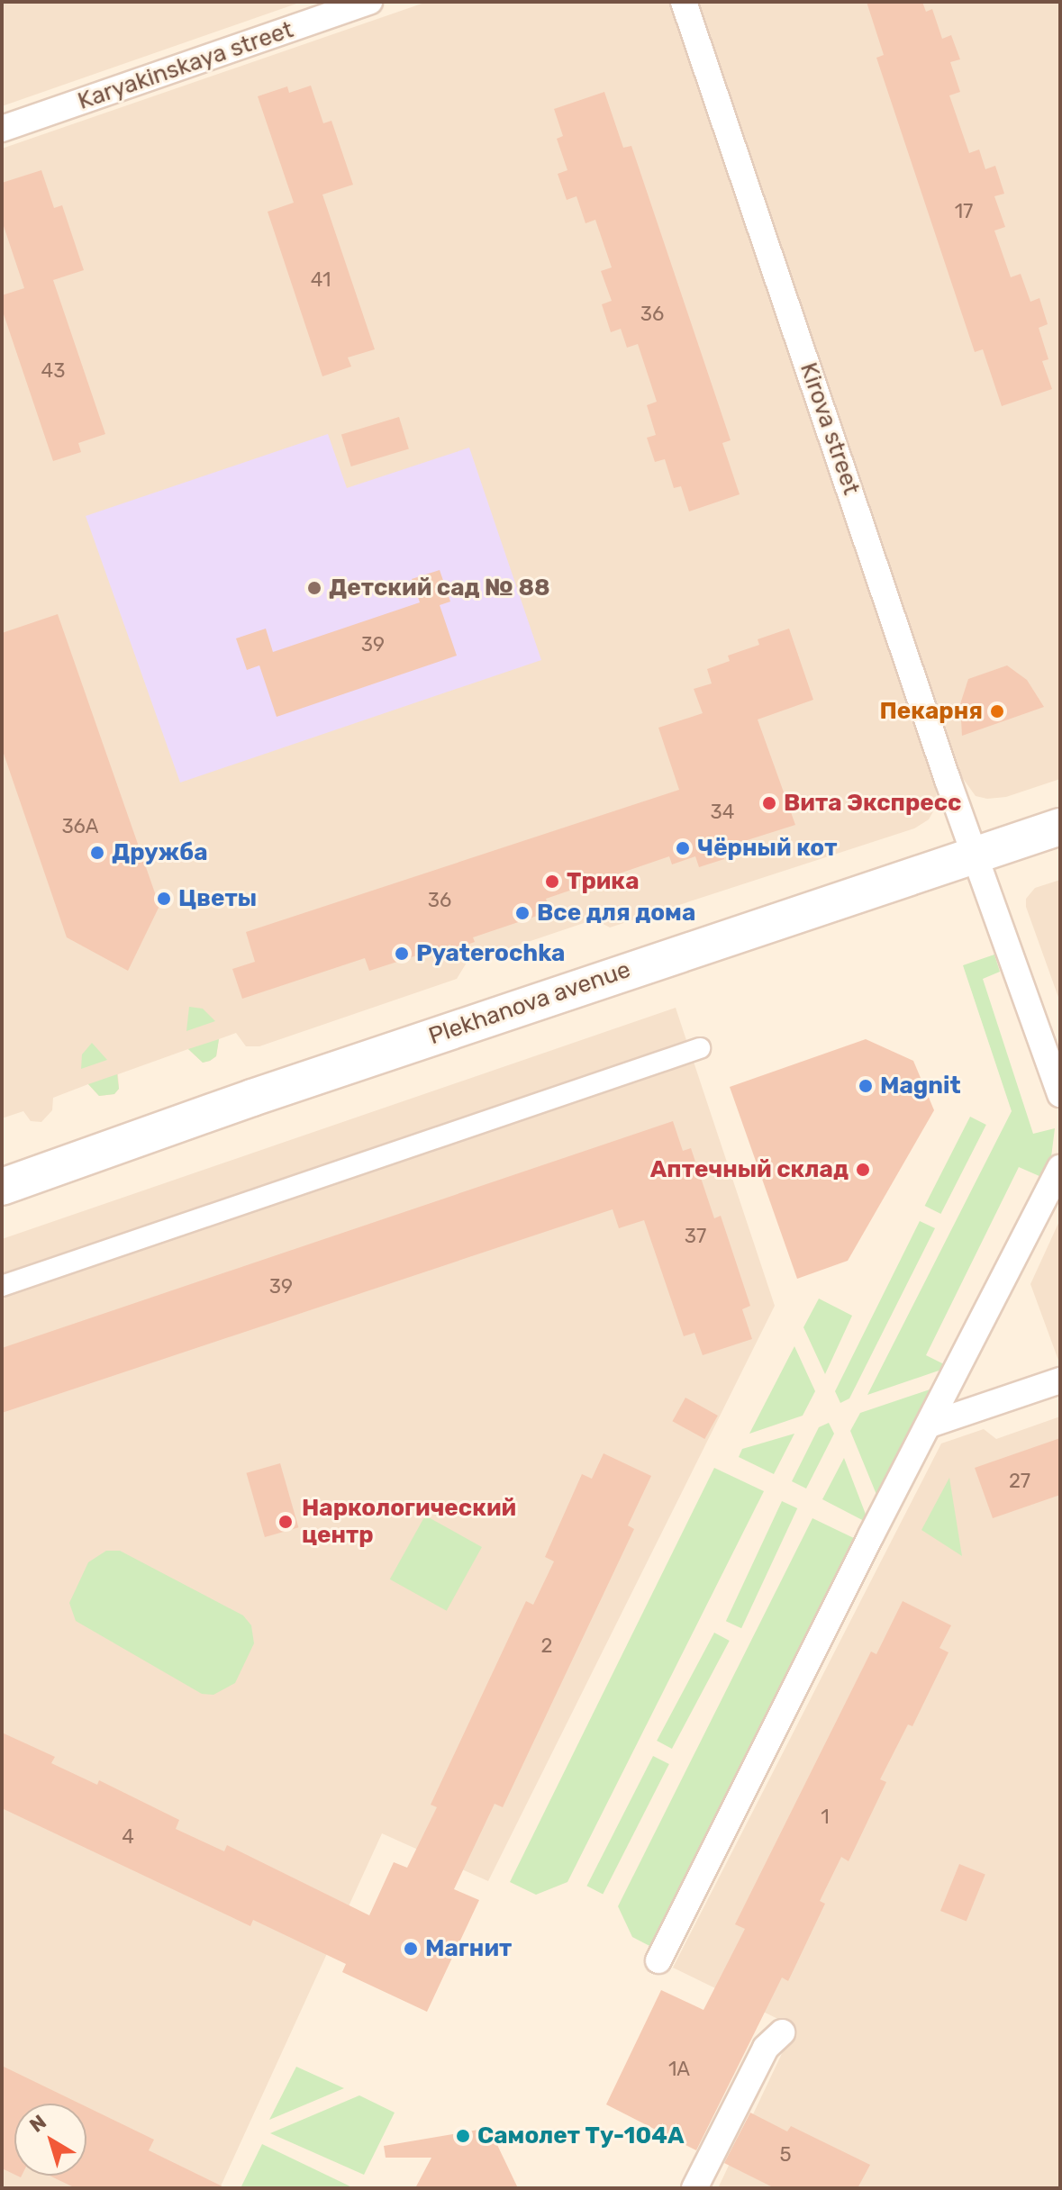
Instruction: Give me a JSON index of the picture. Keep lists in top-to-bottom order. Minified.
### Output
{"streets":{"main road":["Plekhanova avenue"],"street":["Karyakinskaya street","Kirova street"]},"crossings":[["Kirova street","Plekhanova avenue"]],"places":["Детский сад № 88","Пекарня","Вита Экспресс","Чёрный кот","Дружба","Трика","Цветы","Все для дома","Pyaterochka","Magnit","Аптечный склад","Наркологический центр","Магнит","Самолет Ту-104А"],"house_numbers":["17","41","36","43","39","34","36А","36","37","39","27","2","1","4","1А","5"],"north":"top left"}
